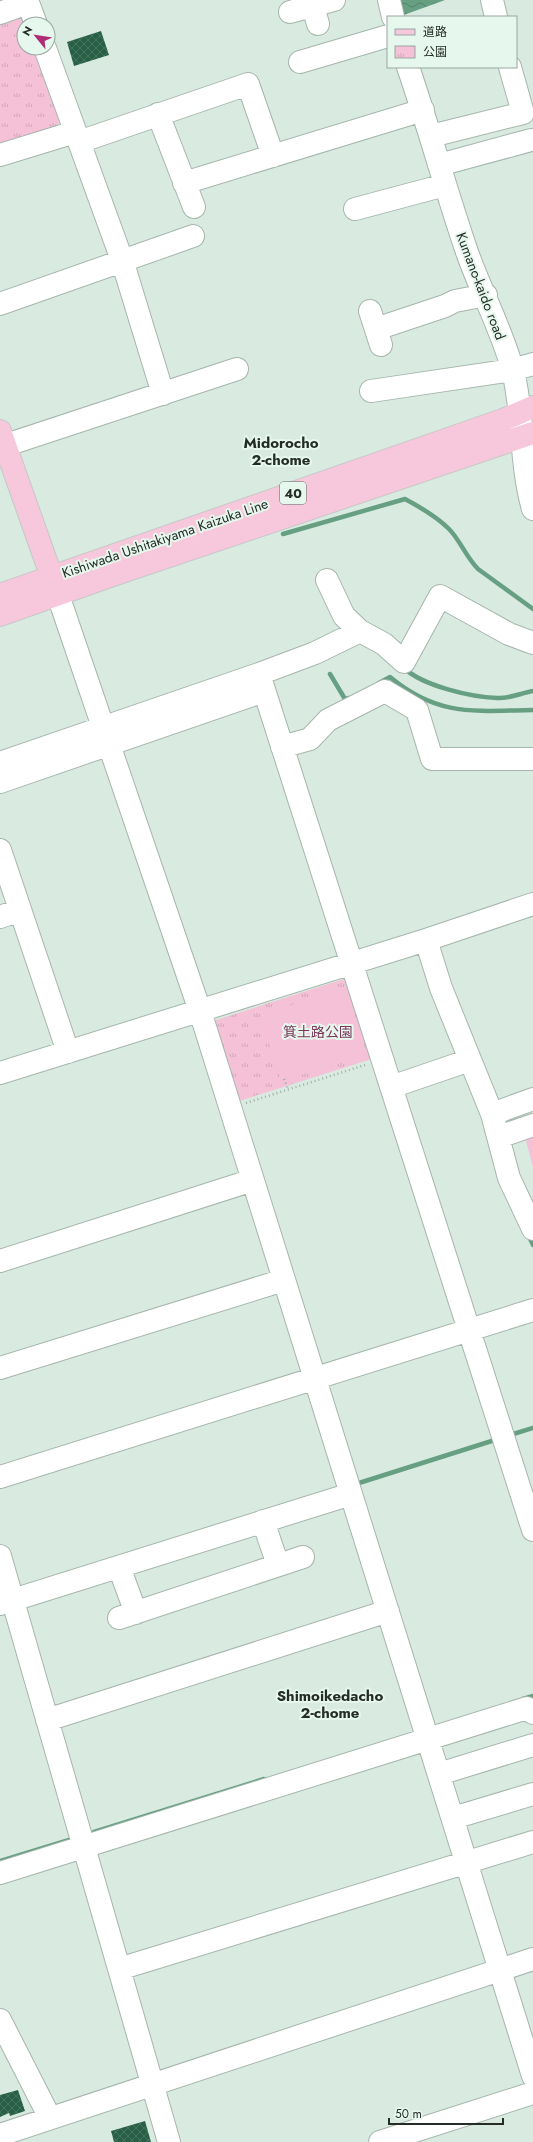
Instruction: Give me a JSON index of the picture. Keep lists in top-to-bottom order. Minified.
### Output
{"streets":{"main road":["40","Kishiwada Ushitakiyama Kaizuka Line"],"street":["Kumano-kaido road"]},"crossings":[["Kumano-kaido road","Kishiwada Ushitakiyama Kaizuka Line"]],"districts":["Midorocho 2-chome","Shimoikedacho 2-chome"],"parks":["箕土路公園"],"legend":["道路","公園"],"scale_bar":"50 m","north":"top left"}
